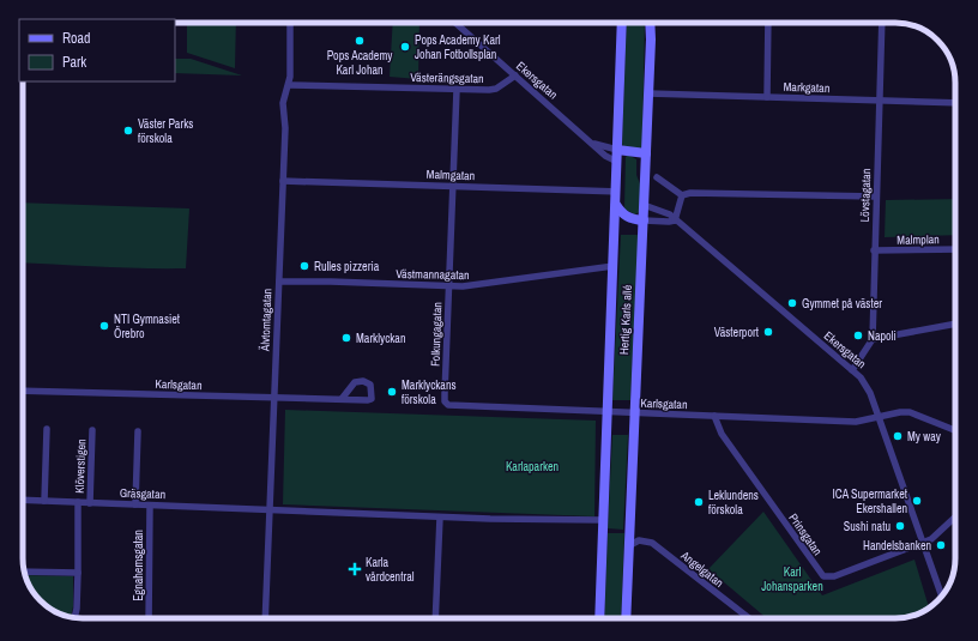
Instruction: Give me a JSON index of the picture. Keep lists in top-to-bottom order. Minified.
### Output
{"streets":{"main road":["Hertig Karls allé"],"street":["Västerängsgatan","Ekersgatan","Markgatan","Malmgatan","Lövstagatan","Malmplan","Västmannagatan","Älvtomtagatan","Folkungagatan","Karlsgatan","Klöverstigen","Gräsgatan","Prinsgatan","Egnahemsgatan","Angelgatan"]},"crossings":[["Västerängsgatan","Ekersgatan"],["Västerängsgatan","Älvtomtagatan"],["Västerängsgatan","Folkungagatan"],["Ekersgatan","Hertig Karls allé"],["Ekersgatan","Karlsgatan"],["Ekersgatan","Prinsgatan"],["Markgatan","Lövstagatan"],["Markgatan","Hertig Karls allé"],["Malmgatan","Älvtomtagatan"],["Malmgatan","Hertig Karls allé"],["Malmgatan","Folkungagatan"],["Lövstagatan","Malmplan"],["Västmannagatan","Älvtomtagatan"],["Västmannagatan","Hertig Karls allé"],["Västmannagatan","Folkungagatan"],["Älvtomtagatan","Karlsgatan"],["Älvtomtagatan","Gräsgatan"],["Hertig Karls allé","Karlsgatan"],["Hertig Karls allé","Angelgatan"],["Folkungagatan","Karlsgatan"],["Karlsgatan","Prinsgatan"],["Klöverstigen","Gräsgatan"],["Gräsgatan","Egnahemsgatan"]],"parks":["Karlaparken","Karl Johansparken"],"places":{"other":["Pops Academy Karl Johan","Pops Academy Karl Johan Fotbollsplan","Väster Parks förskola","Rulles pizzeria","Gymmet på väster","NTI Gymnasiet Örebro","Västerport","Napoli","Marklyckan","Marklyckans förskola","My way","ICA Supermarket Ekershallen","Leklundens förskola","Sushi natu","Handelsbanken"],"health":["Karla vårdcentral"]},"legend":["Road","Park"]}
